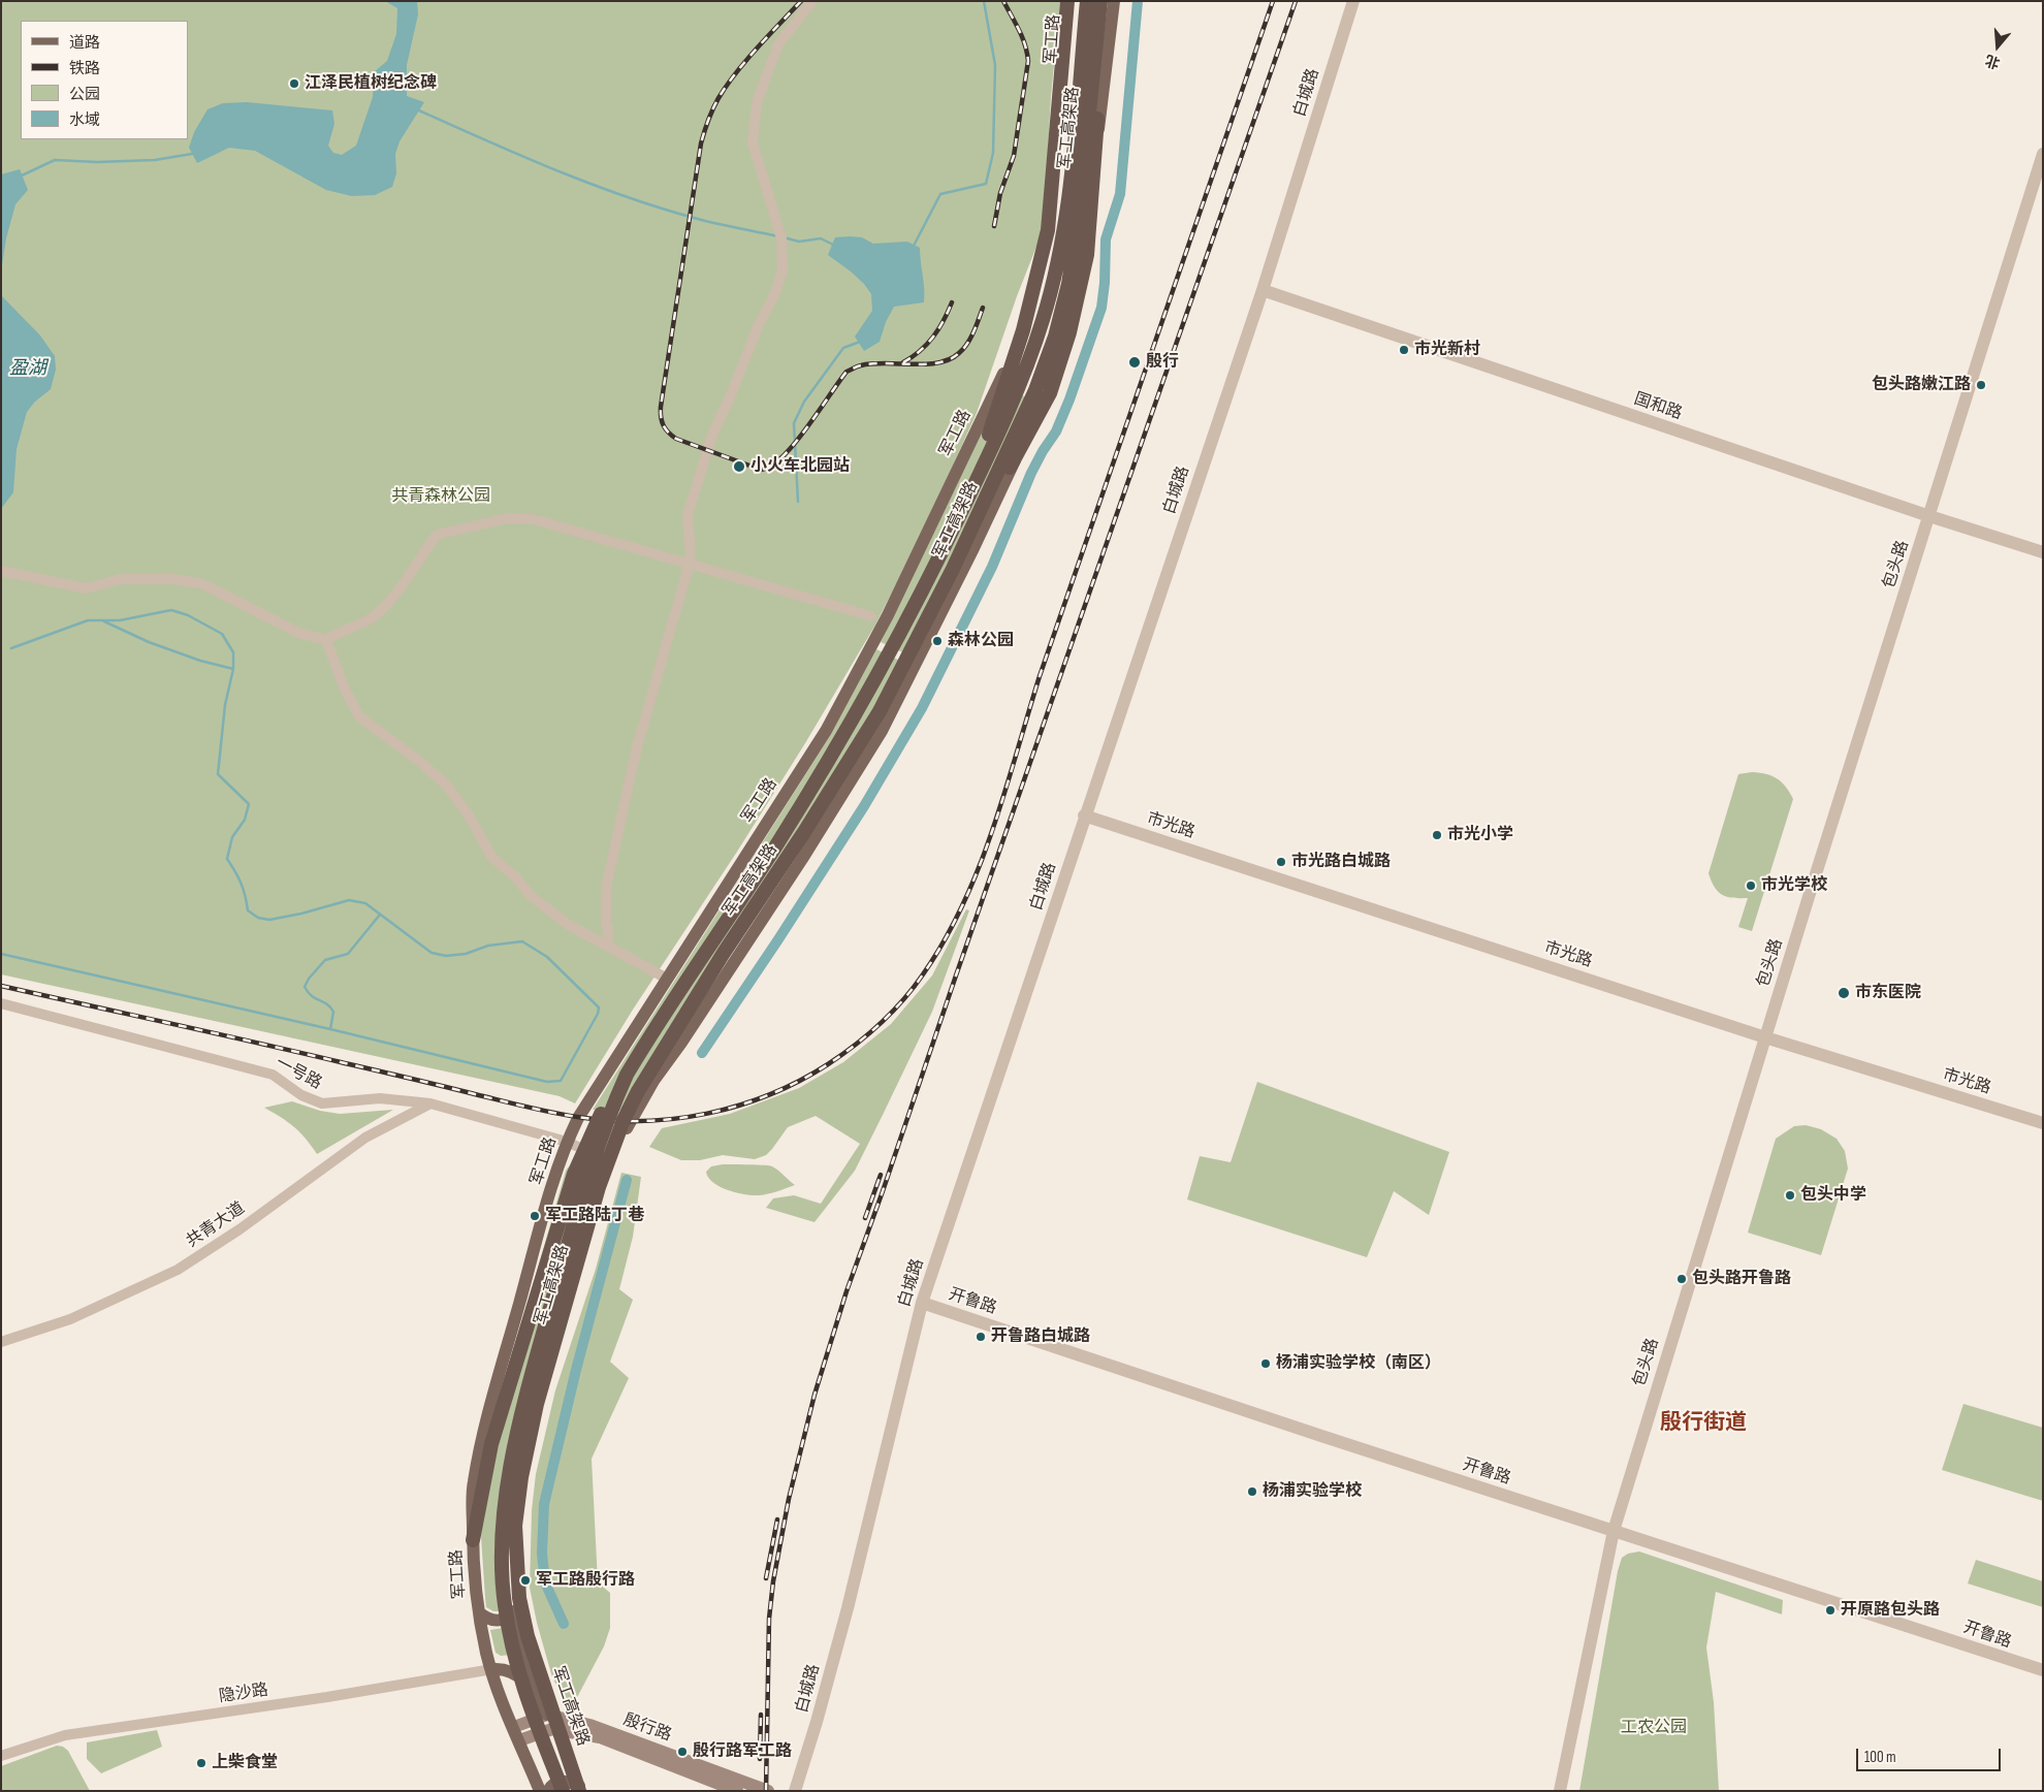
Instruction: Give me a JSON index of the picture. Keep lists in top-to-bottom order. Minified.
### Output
{"streets":{"highway":["军工高架路"],"main road":["军工路","殷行路"],"street":["白城路","国和路","包头路","市光路","一号路","共青大道","开鲁路","隐沙路"]},"crossings":[["军工路","一号路"],["军工路","隐沙路"],["军工路","殷行路"],["白城路","国和路"],["白城路","市光路"],["白城路","开鲁路"],["国和路","包头路"],["包头路","市光路"],["包头路","开鲁路"],["一号路","共青大道"]],"districts":["殷行街道"],"water":["盈湖"],"parks":["共青森林公园","工农公园"],"places":["江泽民植树纪念碑","市光新村","殷行","包头路嫩江路","小火车北园站","森林公园","市光小学","市光路白城路","市光学校","市东医院","包头中学","军工路陆丁巷","包头路开鲁路","开鲁路白城路","杨浦实验学校（南区）","杨浦实验学校","军工路殷行路","开原路包头路","殷行路军工路","上柴食堂"],"legend":["道路","铁路","公园","水域"],"scale_bar":"100 m","north":"bottom"}
